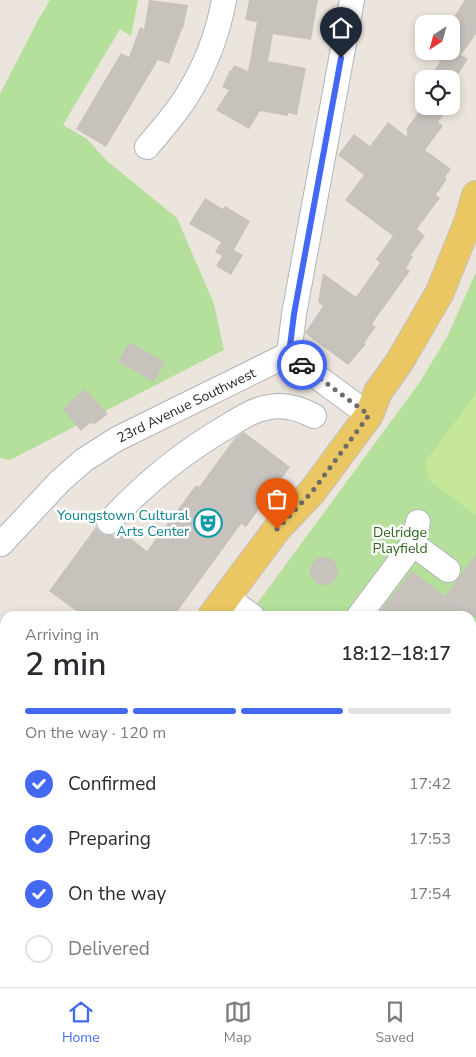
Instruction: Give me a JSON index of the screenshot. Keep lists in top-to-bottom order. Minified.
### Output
{"streets":{"street":["23rd Avenue Southwest"]},"parks":["Delridge Playfield"],"places":{"theatre":["Youngstown Cultural Arts Center"]},"north":"bottom left","page":{"heading":["2 min","Arriving in","18:12–18:17"],"bar":"On the way · 120 m","list":[["Confirmed","17:42"],["Preparing","17:53"],["On the way","17:54"],"Delivered"],"tabs":["Home","Map","Saved"]}}
